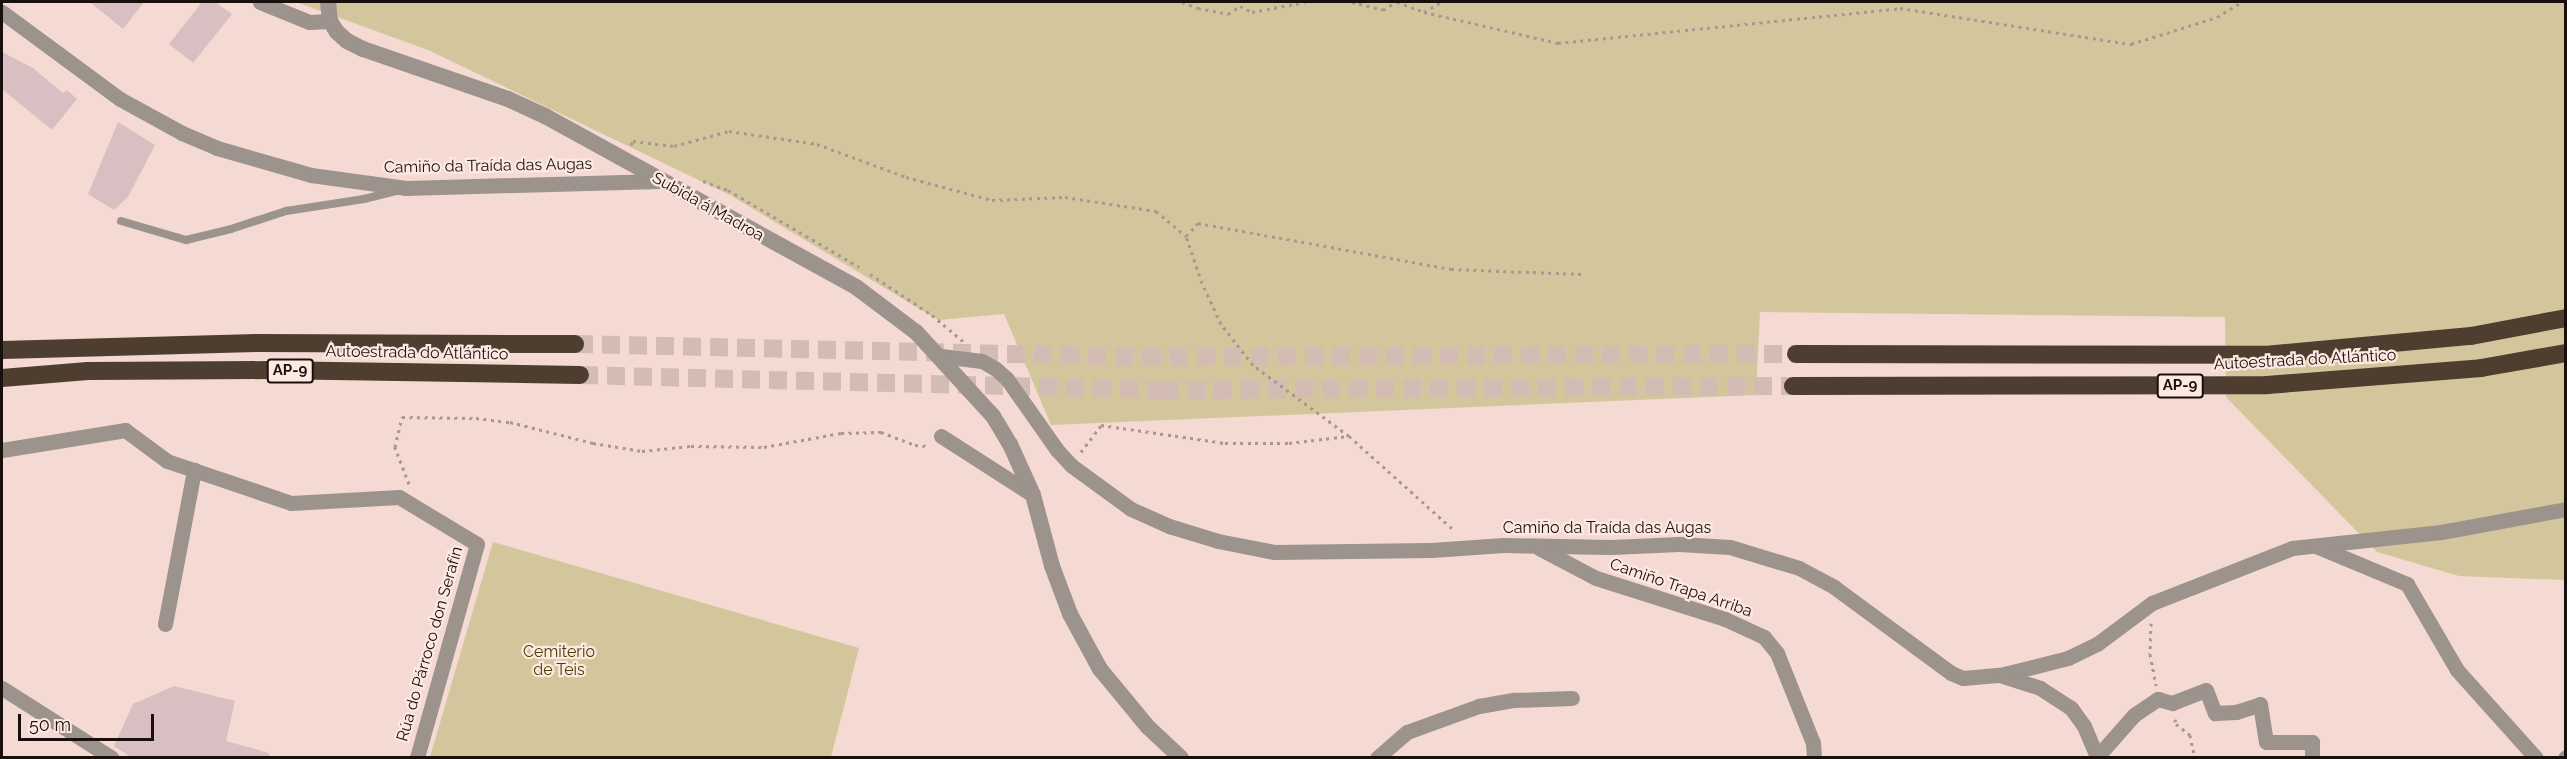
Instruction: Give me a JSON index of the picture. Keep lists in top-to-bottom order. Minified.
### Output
{"streets":{"highway":["Autoestrada do Atlántico","AP-9"],"street":["Camiño da Traída das Augas","Subida á Madroa","Camiño Trapa Arriba","Rúa do Párroco don Serafín"]},"crossings":[["Camiño da Traída das Augas","Subida á Madroa"],["Camiño da Traída das Augas","Camiño Trapa Arriba"]],"parks":["Cemiterio de Teis"],"scale_bar":"50 m"}
